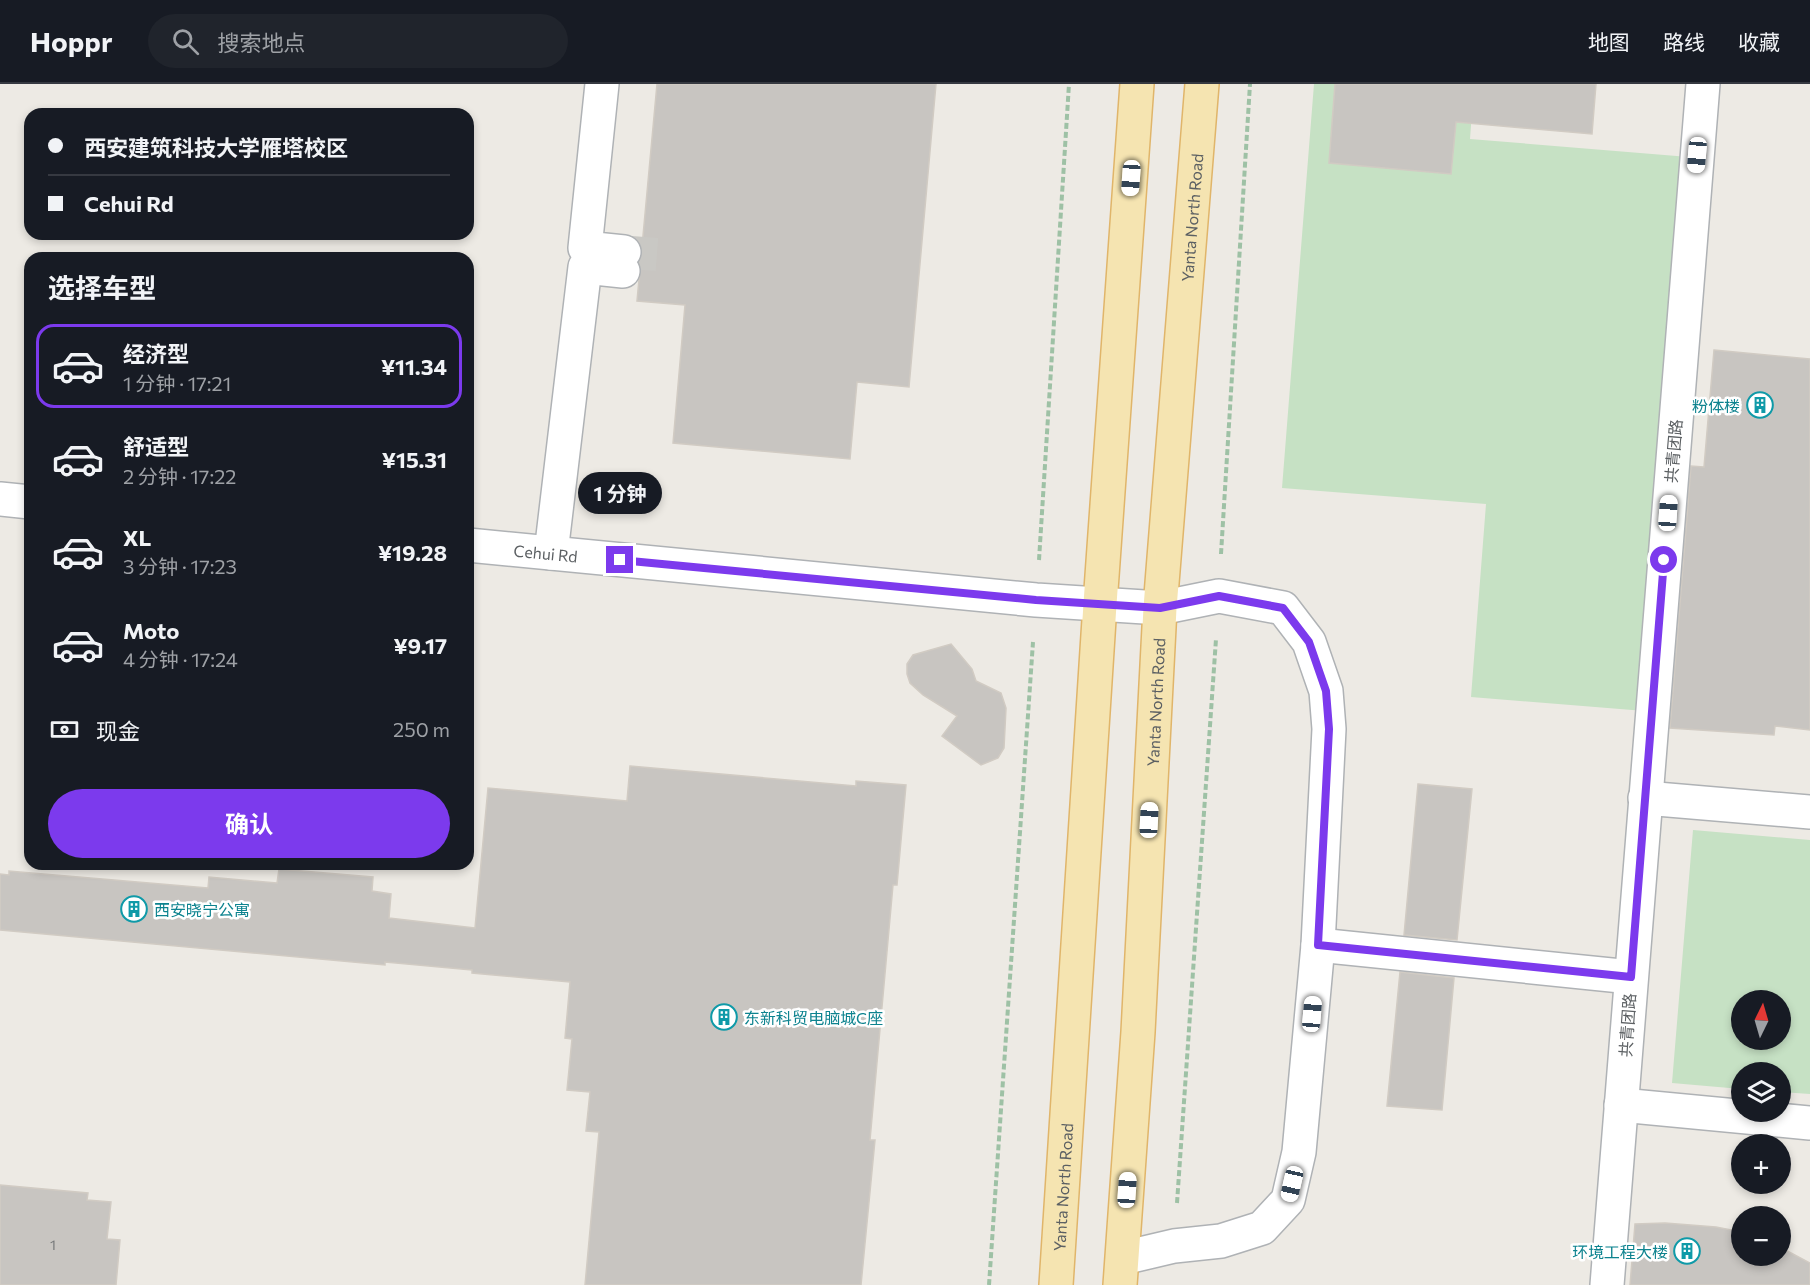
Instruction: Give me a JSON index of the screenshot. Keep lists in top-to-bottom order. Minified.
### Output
{"streets":{"main road":["Yanta North Road"],"street":["共青团路","Cehui Rd"]},"crossings":[["Yanta North Road","Cehui Rd"]],"places":{"building":["粉体楼","西安晓宁公寓","东新科贸电脑城C座","环境工程大楼"]},"house_numbers":["1"],"north":"top","page":{"header":"Hoppr","search":"搜索地点","nav":["地图","路线","收藏"],"banner":["西安建筑科技大学雁塔校区","Cehui Rd"],"heading":"选择车型","list":[{"name":"经济型","note":"1 分钟 · 17:21","value":"¥11.34"},{"name":"舒适型","note":"2 分钟 · 17:22","value":"¥15.31"},{"name":"XL","note":"3 分钟 · 17:23","value":"¥19.28"},{"name":"Moto","note":"4 分钟 · 17:24","value":"¥9.17"}],"bubble":"1 分钟","pay":["现金","250 m"],"buttons":"确认","map_buttons":["+","−"]}}
